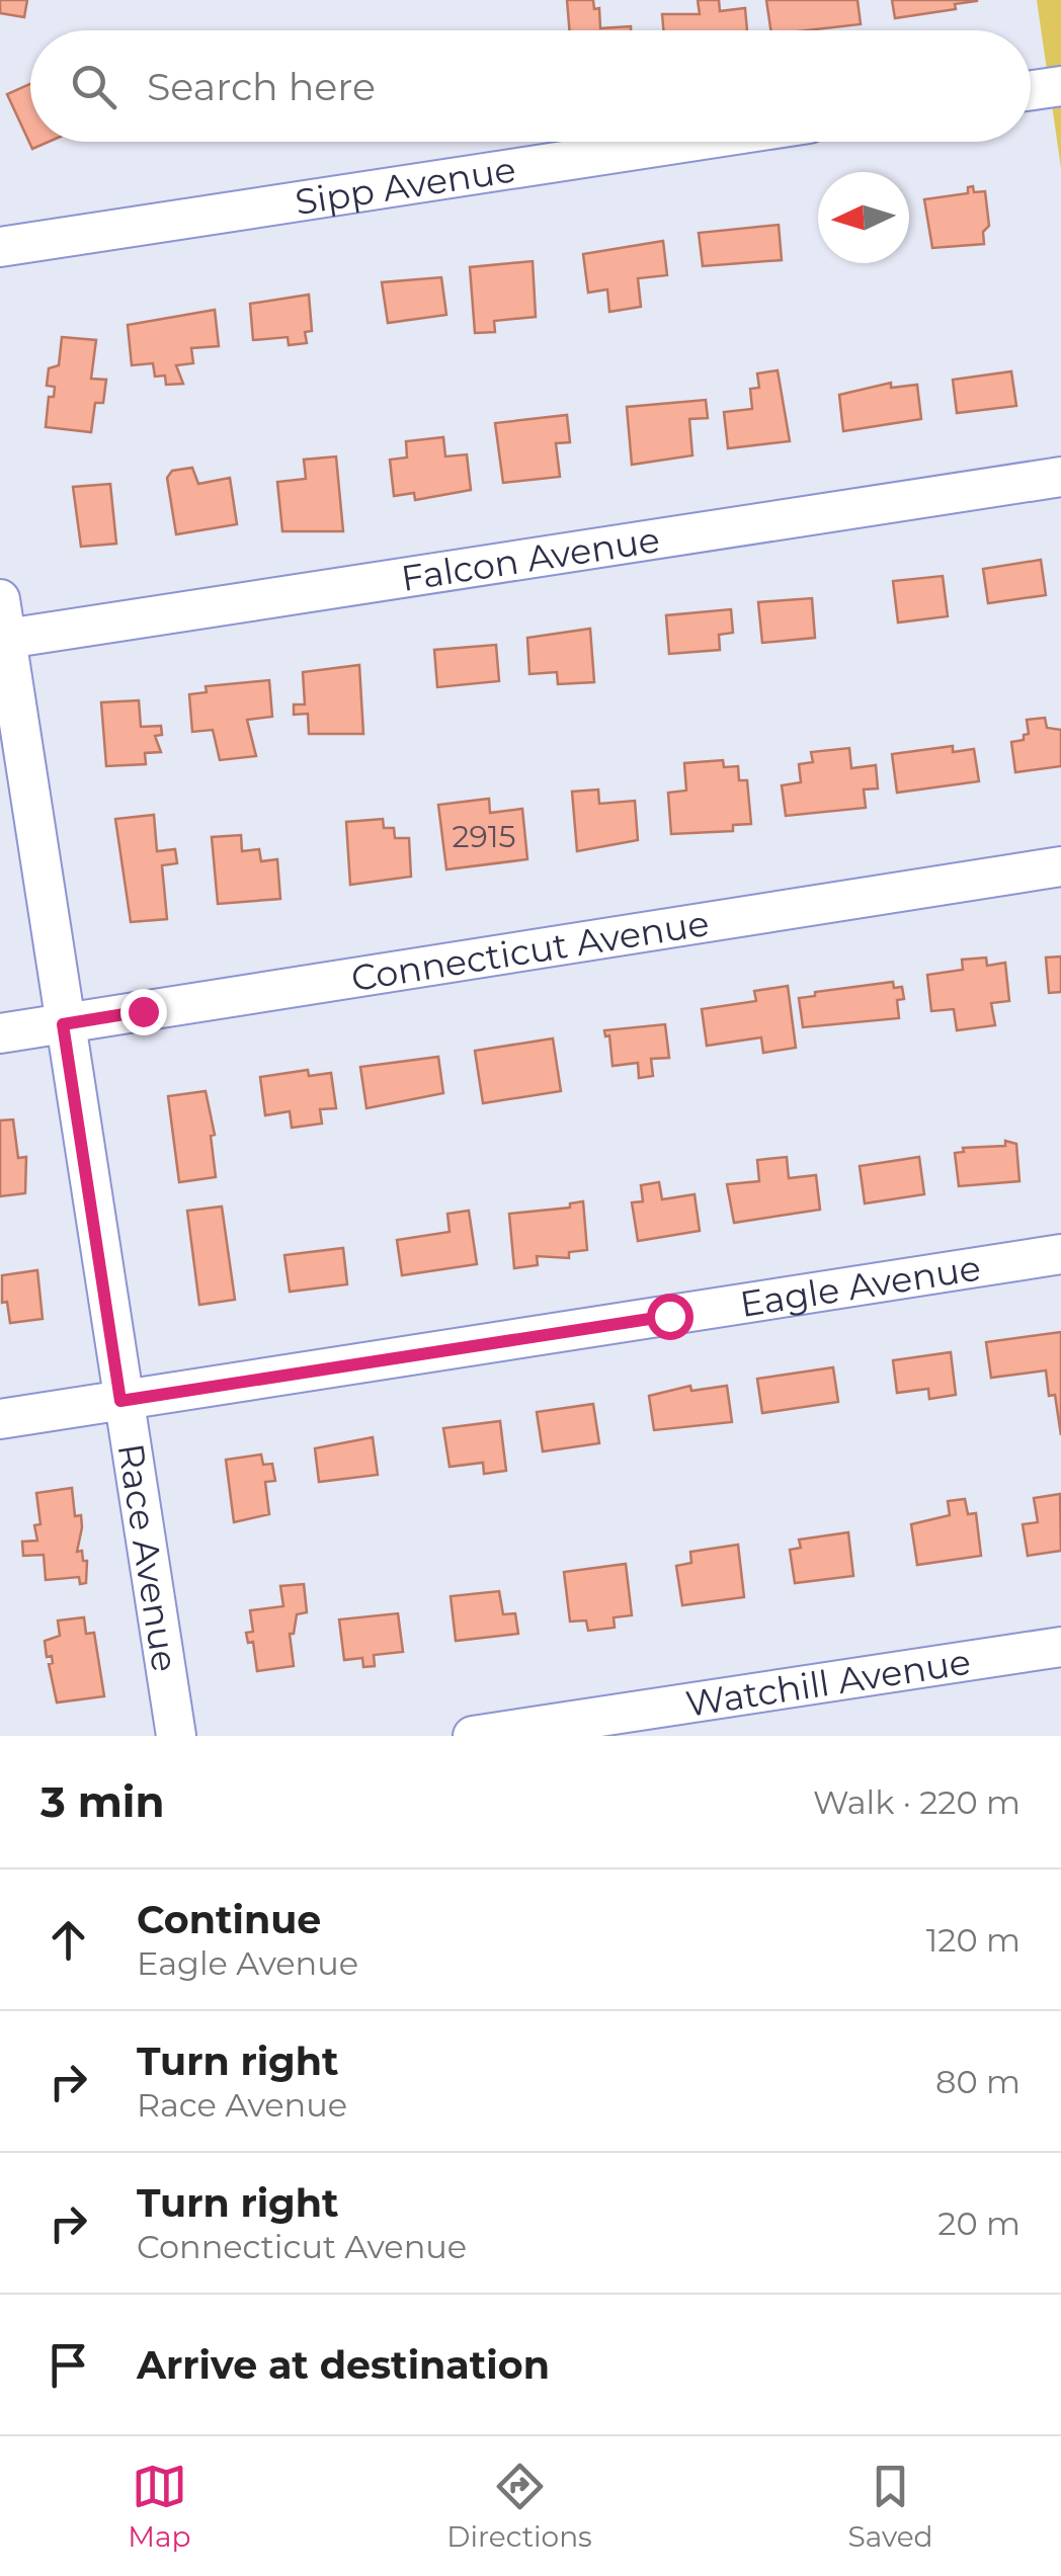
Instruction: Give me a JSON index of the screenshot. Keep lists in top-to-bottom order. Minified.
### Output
{"streets":{"street":["Sipp Avenue","Falcon Avenue","Connecticut Avenue","Eagle Avenue","Race Avenue","Watchill Avenue"]},"crossings":[["Falcon Avenue","Race Avenue"],["Connecticut Avenue","Race Avenue"],["Eagle Avenue","Race Avenue"]],"house_numbers":["2915"],"north":"left","page":{"search":"Search here","heading":["3 min","Walk · 220 m"],"list":[["Continue","Eagle Avenue","120 m"],["Turn right","Race Avenue","80 m"],["Turn right","Connecticut Avenue","20 m"],"Arrive at destination"],"nav":["Map","Directions","Saved"]}}
